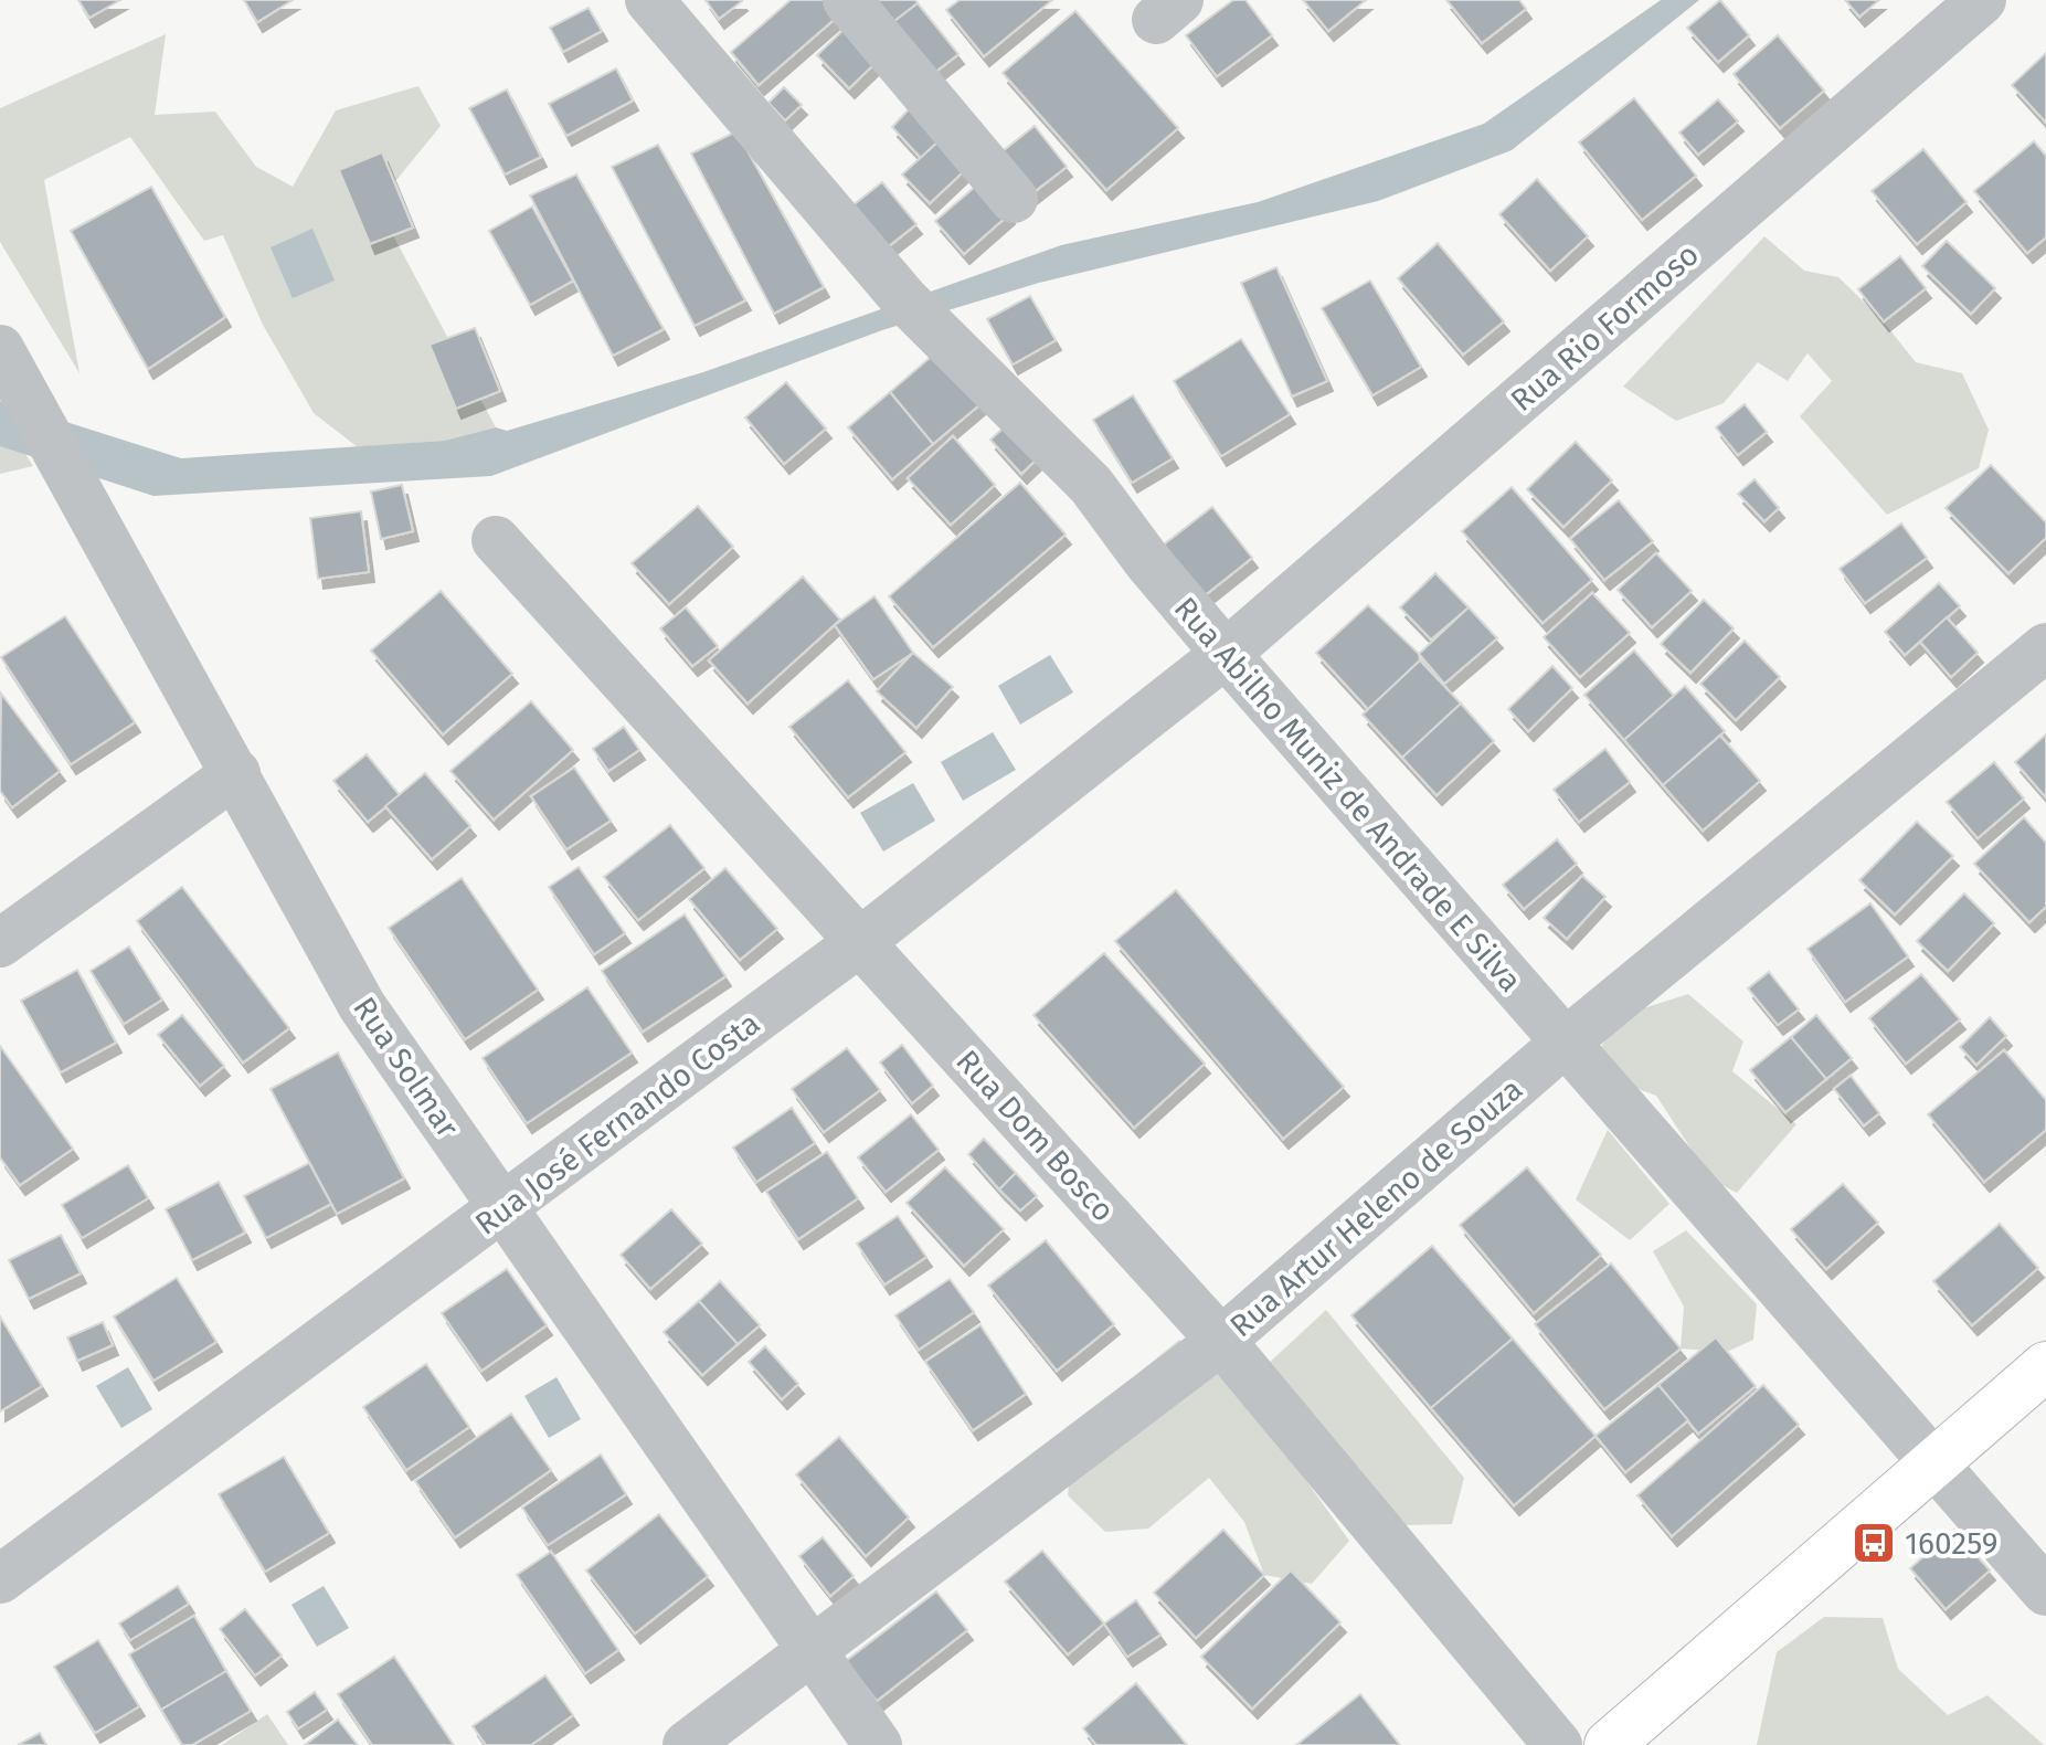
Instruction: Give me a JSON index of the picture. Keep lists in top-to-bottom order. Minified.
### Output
{"streets":{"street":["Rua Rio Formoso","Rua Abilho Muniz de Andrade E Silva","Rua Solmar","Rua José Fernando Costa","Rua Dom Bosco","Rua Artur Heleno de Souza"]},"crossings":[["Rua Rio Formoso","Rua Abilho Muniz de Andrade E Silva"],["Rua Rio Formoso","Rua José Fernando Costa"],["Rua Abilho Muniz de Andrade E Silva","Rua José Fernando Costa"],["Rua Abilho Muniz de Andrade E Silva","Rua Artur Heleno de Souza"],["Rua Solmar","Rua José Fernando Costa"],["Rua Solmar","Rua Artur Heleno de Souza"],["Rua José Fernando Costa","Rua Dom Bosco"],["Rua Dom Bosco","Rua Artur Heleno de Souza"]],"places":{"bus stop":["160259"]}}
